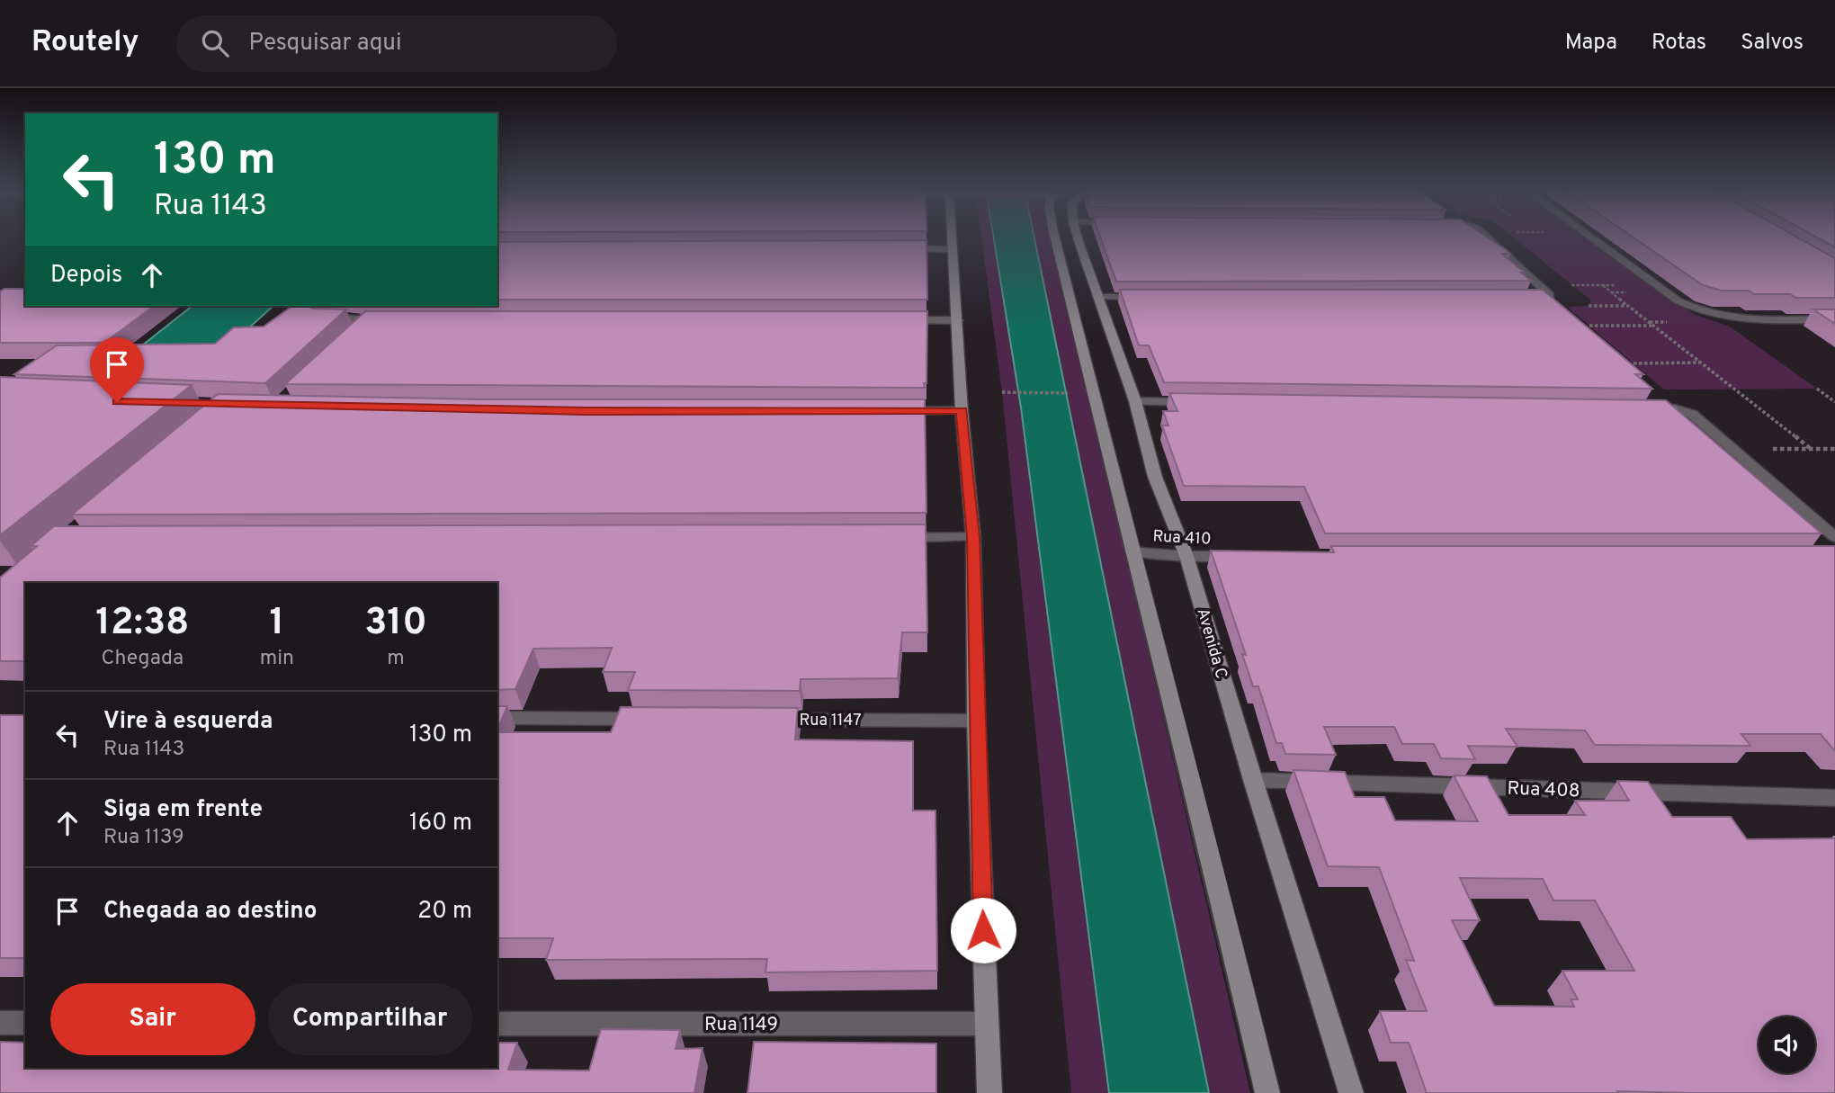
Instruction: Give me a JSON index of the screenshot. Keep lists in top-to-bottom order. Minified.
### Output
{"streets":{"street":["Rua 410","Avenida C","Rua 1147","Rua 408","Rua 1149"]},"crossings":[["Rua 410","Avenida C"],["Avenida C","Rua 408"]],"page":{"header":"Routely","search":"Pesquisar aqui","nav":["Mapa","Rotas","Salvos"],"turn":["130 m","Rua 1143"],"then":"Depois","eta":["12:38","Chegada","1","min","310","m"],"list":[{"name":"Vire à esquerda","note":"Rua 1143","value":"130 m"},{"name":"Siga em frente","note":"Rua 1139","value":"160 m"},{"name":"Chegada ao destino","value":"20 m"}],"buttons":["Sair","Compartilhar"]}}
